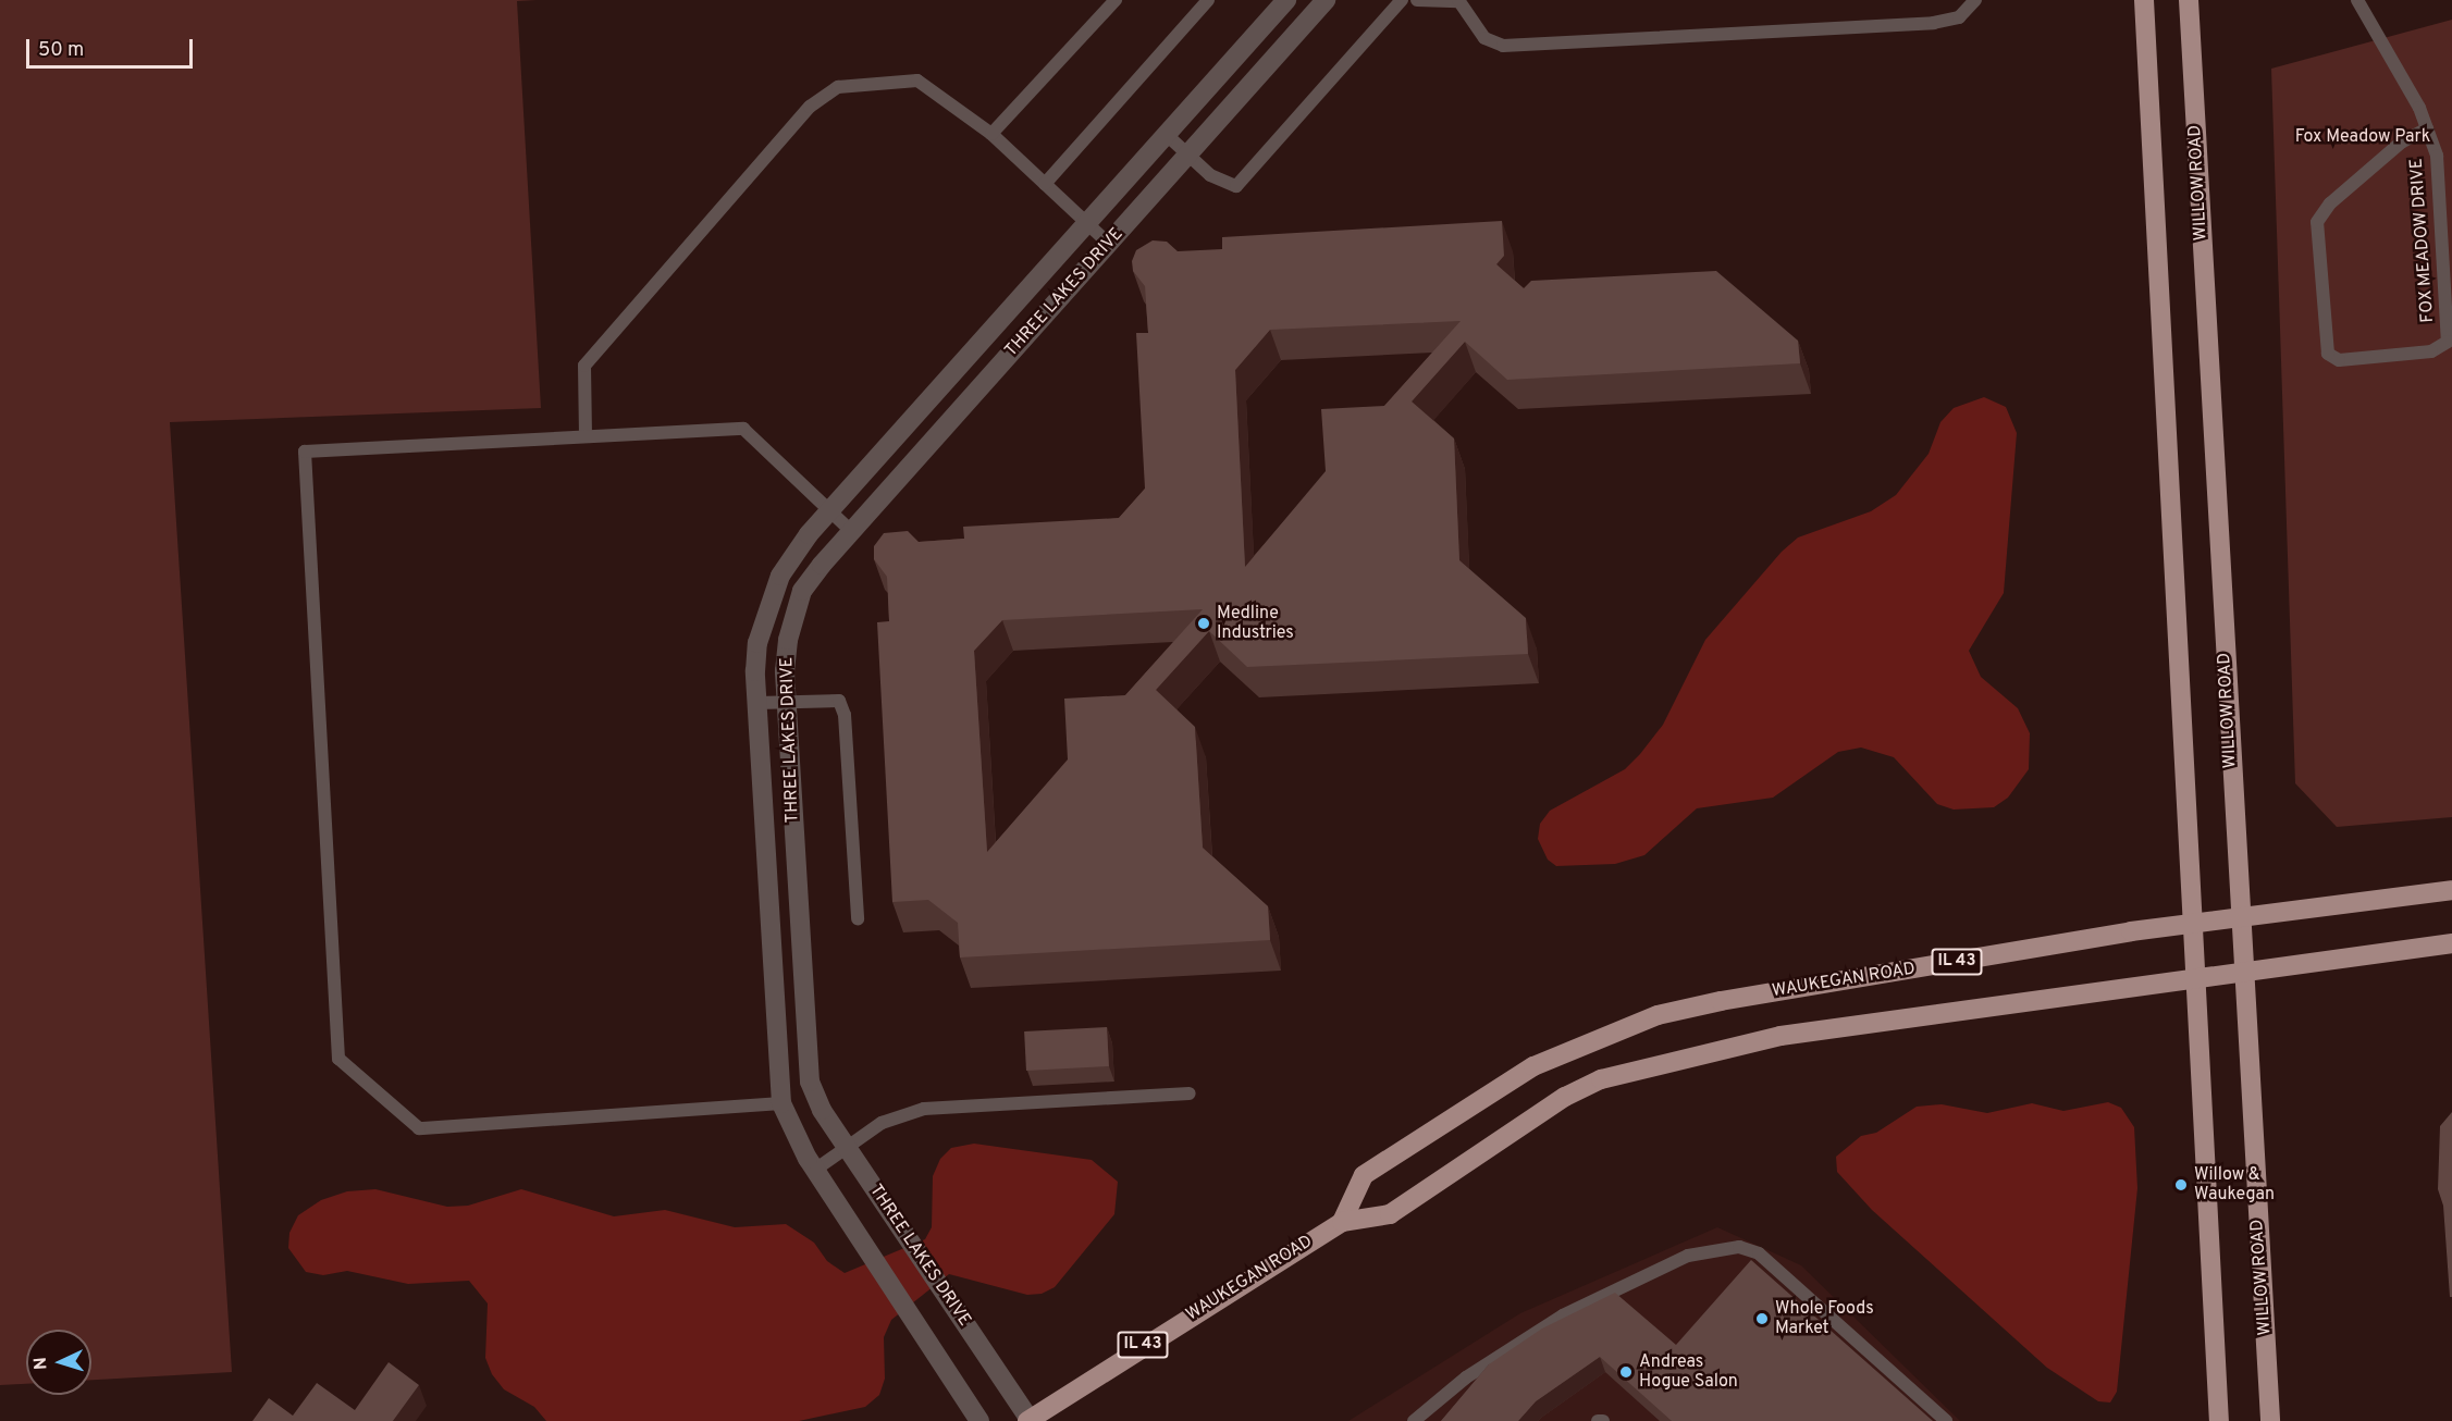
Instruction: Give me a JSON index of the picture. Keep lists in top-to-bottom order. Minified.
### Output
{"streets":{"main road":["WILLOW ROAD","IL 43","WAUKEGAN ROAD"],"street":["THREE LAKES DRIVE"],"lane":["FOX MEADOW DRIVE"]},"crossings":[["WILLOW ROAD","WAUKEGAN ROAD"],["THREE LAKES DRIVE","WAUKEGAN ROAD"]],"parks":["Fox Meadow Park"],"places":["Medline Industries","Willow & Waukegan","Whole Foods Market","Andreas Hogue Salon"],"scale_bar":"50 m","north":"left"}
